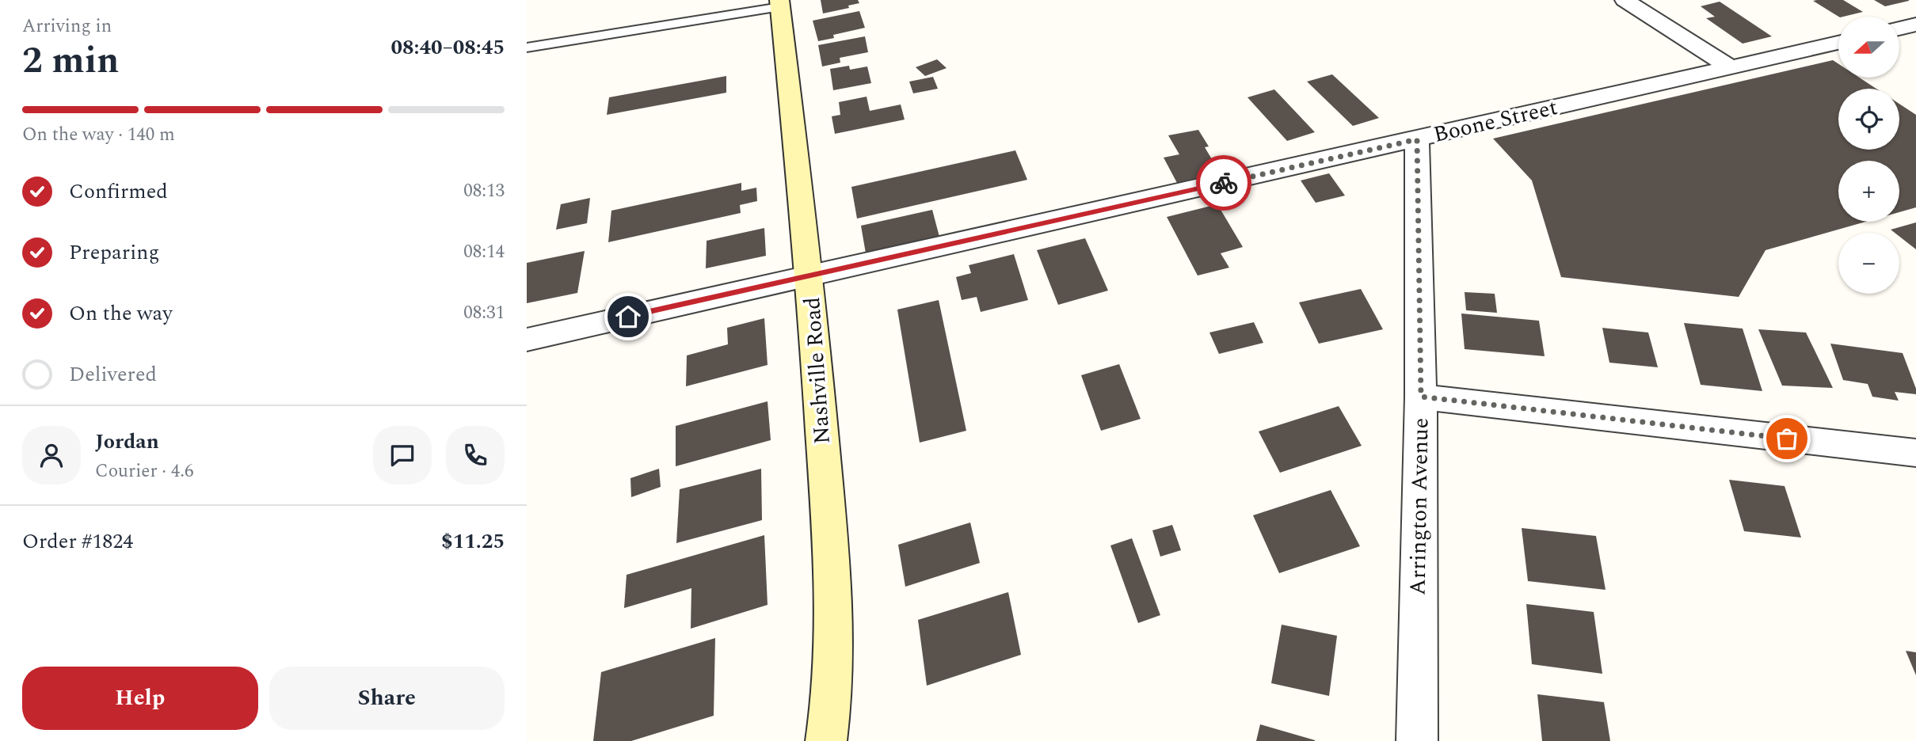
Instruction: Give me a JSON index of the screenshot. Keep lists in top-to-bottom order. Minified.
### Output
{"streets":{"main road":["Nashville Road"],"street":["Boone Street","Arrington Avenue"]},"crossings":[["Boone Street","Nashville Road"],["Boone Street","Arrington Avenue"]],"north":"left","page":{"heading":["2 min","Arriving in","08:40–08:45"],"panel":["Jordan","Courier · 4.6","Order #1824","$11.25"],"map_buttons":["+","−"],"bar":"On the way · 140 m","list":[["Confirmed","08:13"],["Preparing","08:14"],["On the way","08:31"],"Delivered"],"buttons":["Help","Share"]}}
